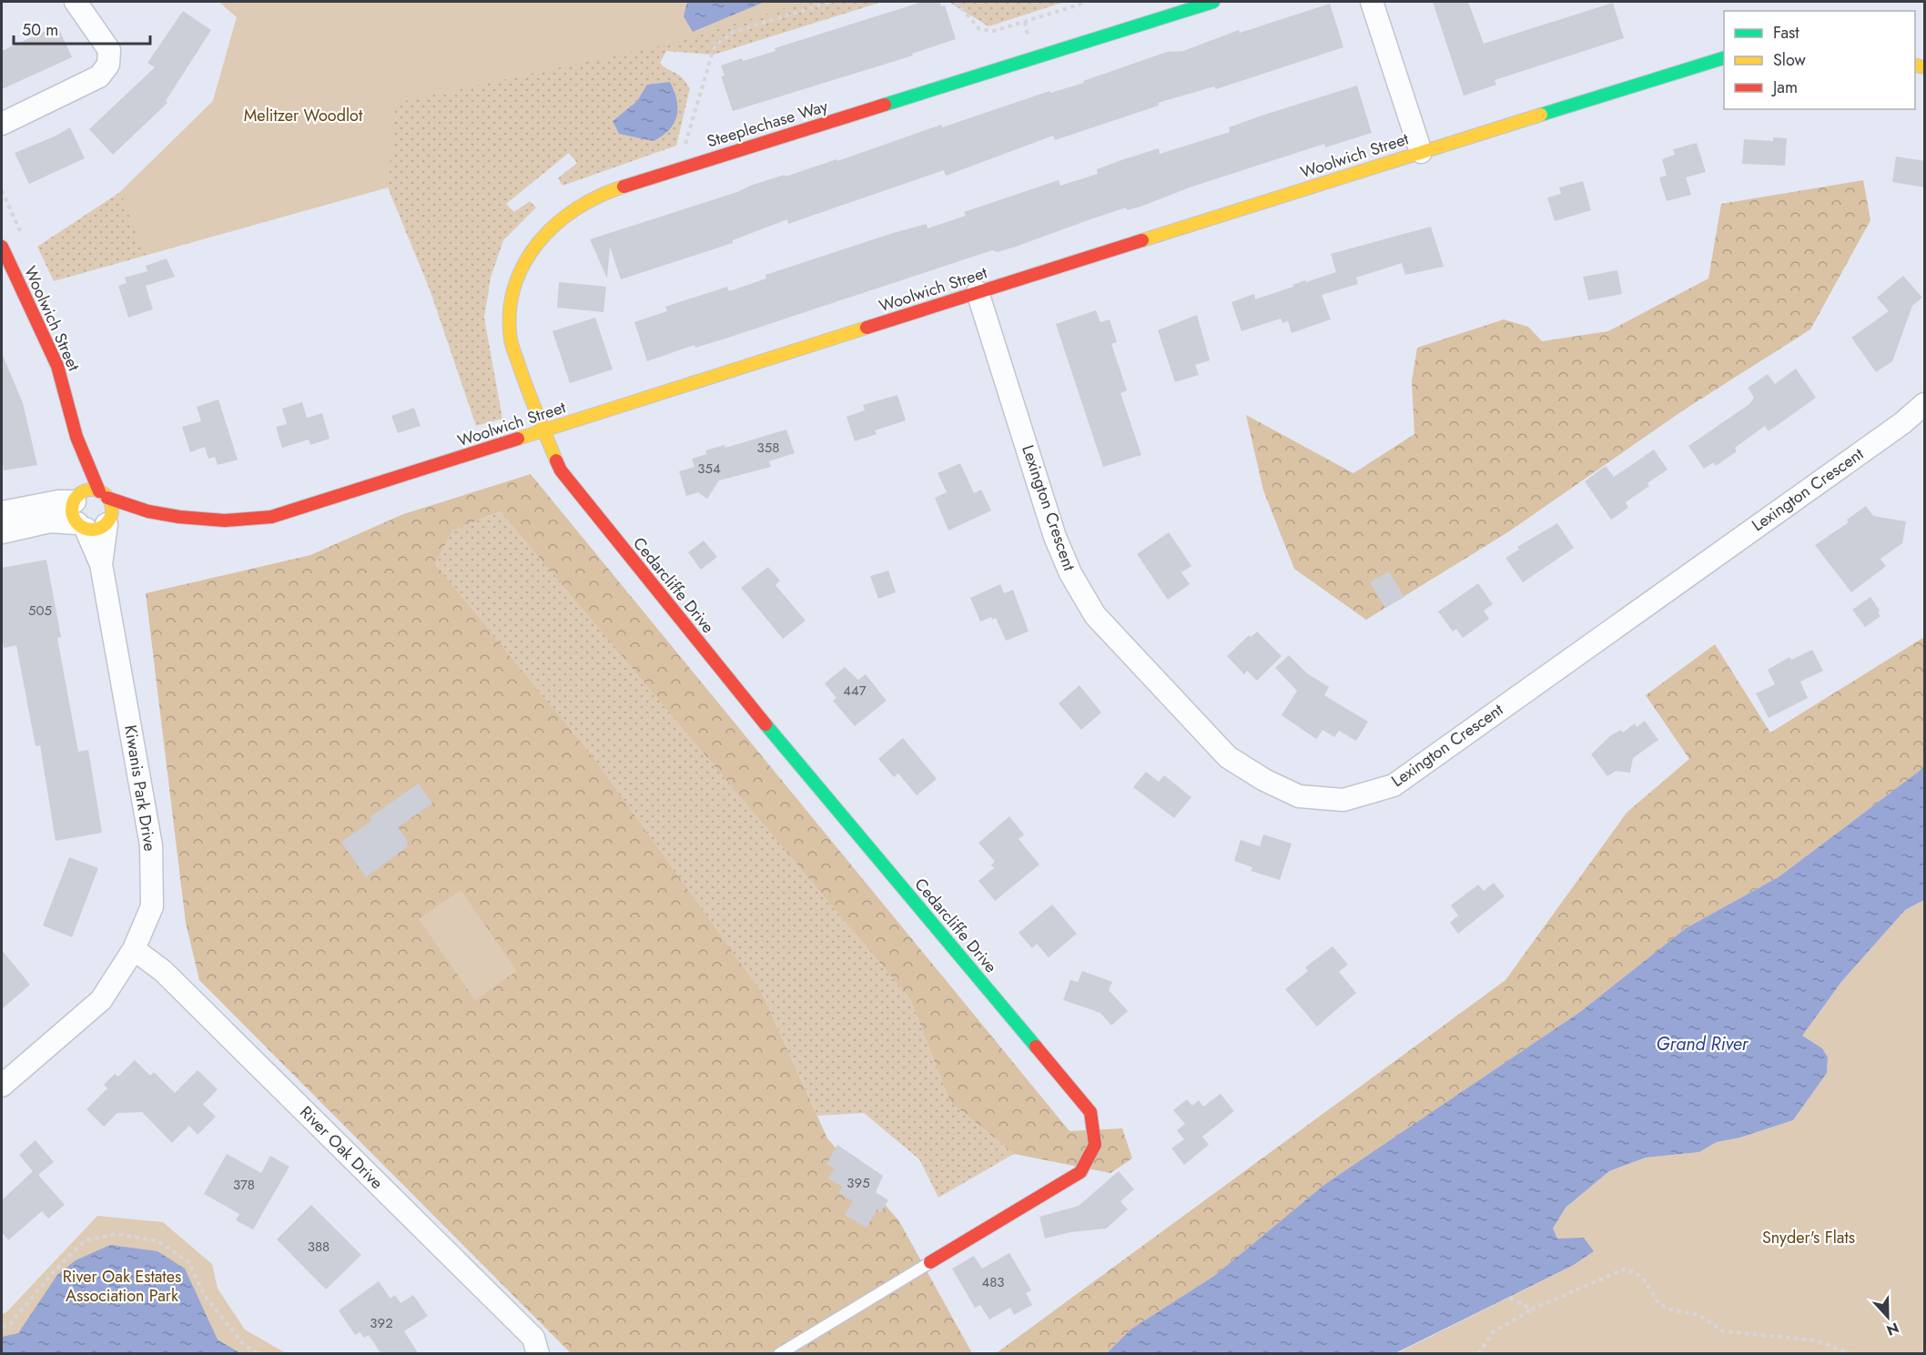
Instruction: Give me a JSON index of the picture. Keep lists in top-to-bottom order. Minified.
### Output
{"streets":{"street":["Steeplechase Way","Woolwich Street","Lexington Crescent","Cedarcliffe Drive","Kiwanis Park Drive","River Oak Drive"]},"crossings":[["Steeplechase Way","Woolwich Street"],["Steeplechase Way","Cedarcliffe Drive"],["Woolwich Street","Lexington Crescent"],["Woolwich Street","Cedarcliffe Drive"],["Woolwich Street","Kiwanis Park Drive"],["Kiwanis Park Drive","River Oak Drive"]],"water":["Grand River"],"parks":["Melitzer Woodlot","Snyder's Flats","River Oak Estates Association Park"],"house_numbers":["358","354","505","447","395","378","388","483","392"],"legend":["Fast","Slow","Jam"],"scale_bar":"50 m","north":"bottom"}
